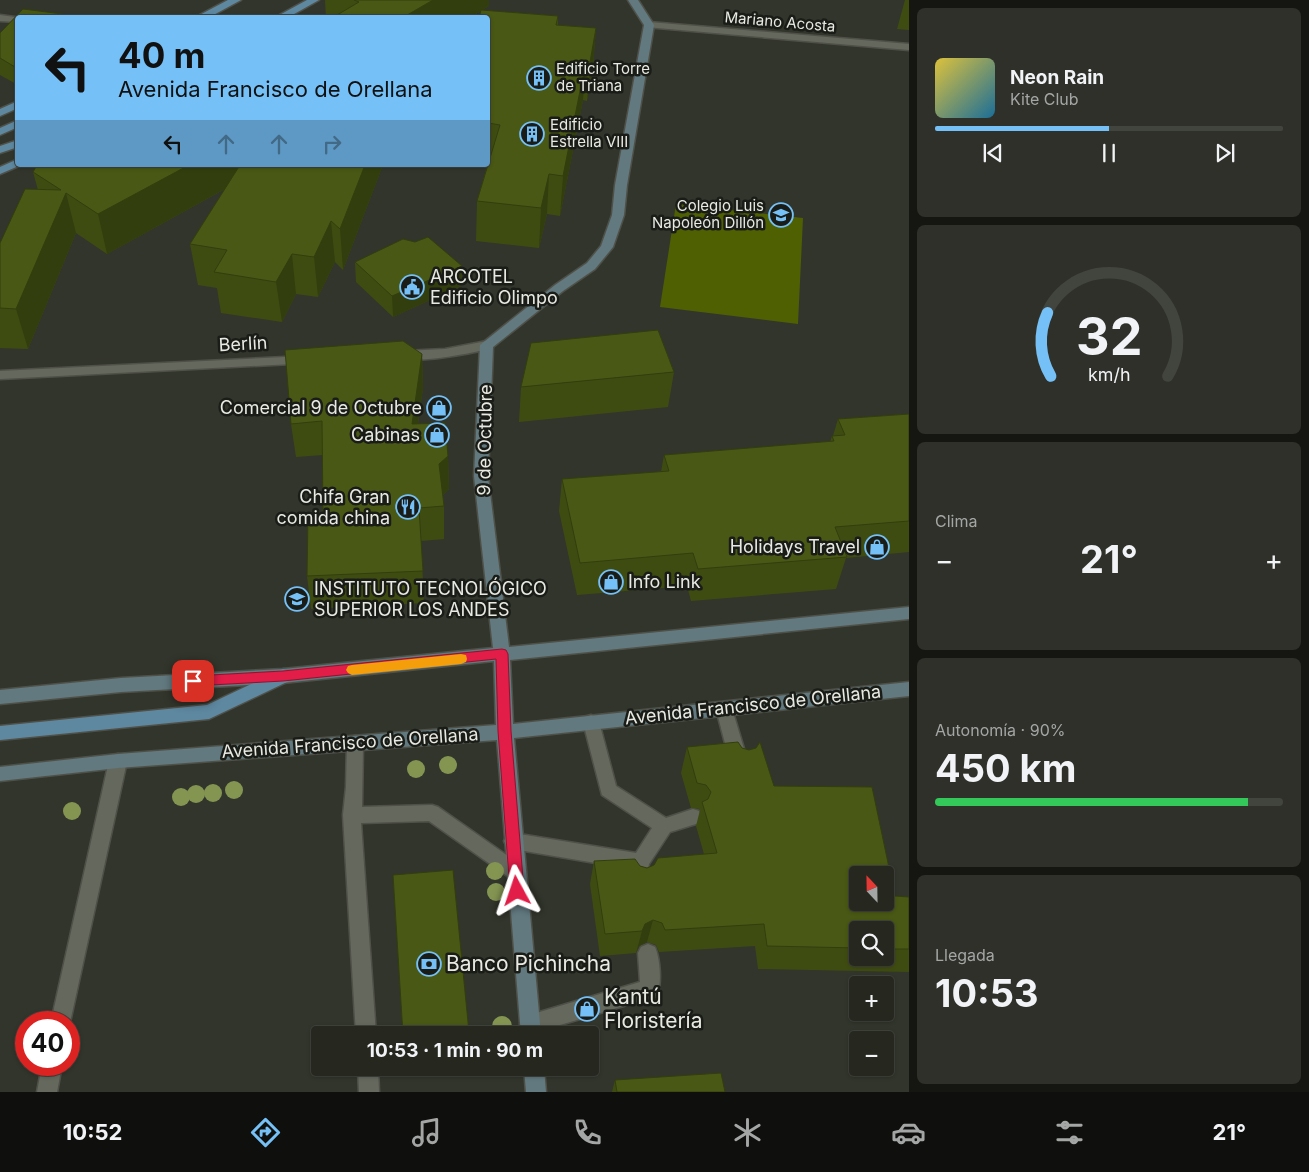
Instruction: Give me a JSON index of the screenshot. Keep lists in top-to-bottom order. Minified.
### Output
{"streets":{"street":["Mariano Acosta","Berlín","9 de Octubre","Avenida Francisco de Orellana"]},"crossings":[["9 de Octubre","Avenida Francisco de Orellana"]],"places":{"building":["Edificio Torre de Triana","Edificio Estrella VIII"],"school or university":["Colegio Luis Napoleón Dillón","INSTITUTO TECNOLÓGICO SUPERIOR LOS ANDES"],"public building":["ARCOTEL Edificio Olimpo"],"shop":["Comercial 9 de Octubre","Cabinas","Holidays Travel","Info Link","Kantú Floristería"],"restaurant":["Chifa Gran comida china"],"bank":["Banco Pichincha"]},"north":"top","page":{"turn":["40 m","Avenida Francisco de Orellana"],"song":["Neon Rain","Kite Club"],"tile":["Clima",["Autonomía · 90%","450 km"],["Llegada","10:53"]],"heat":["−","21°","+"],"map_buttons":["+","−"],"limit":"40","trip":"10:53 · 1 min · 90 m","tabs":["10:52","21°"],"gauge":["32","km/h"]}}
